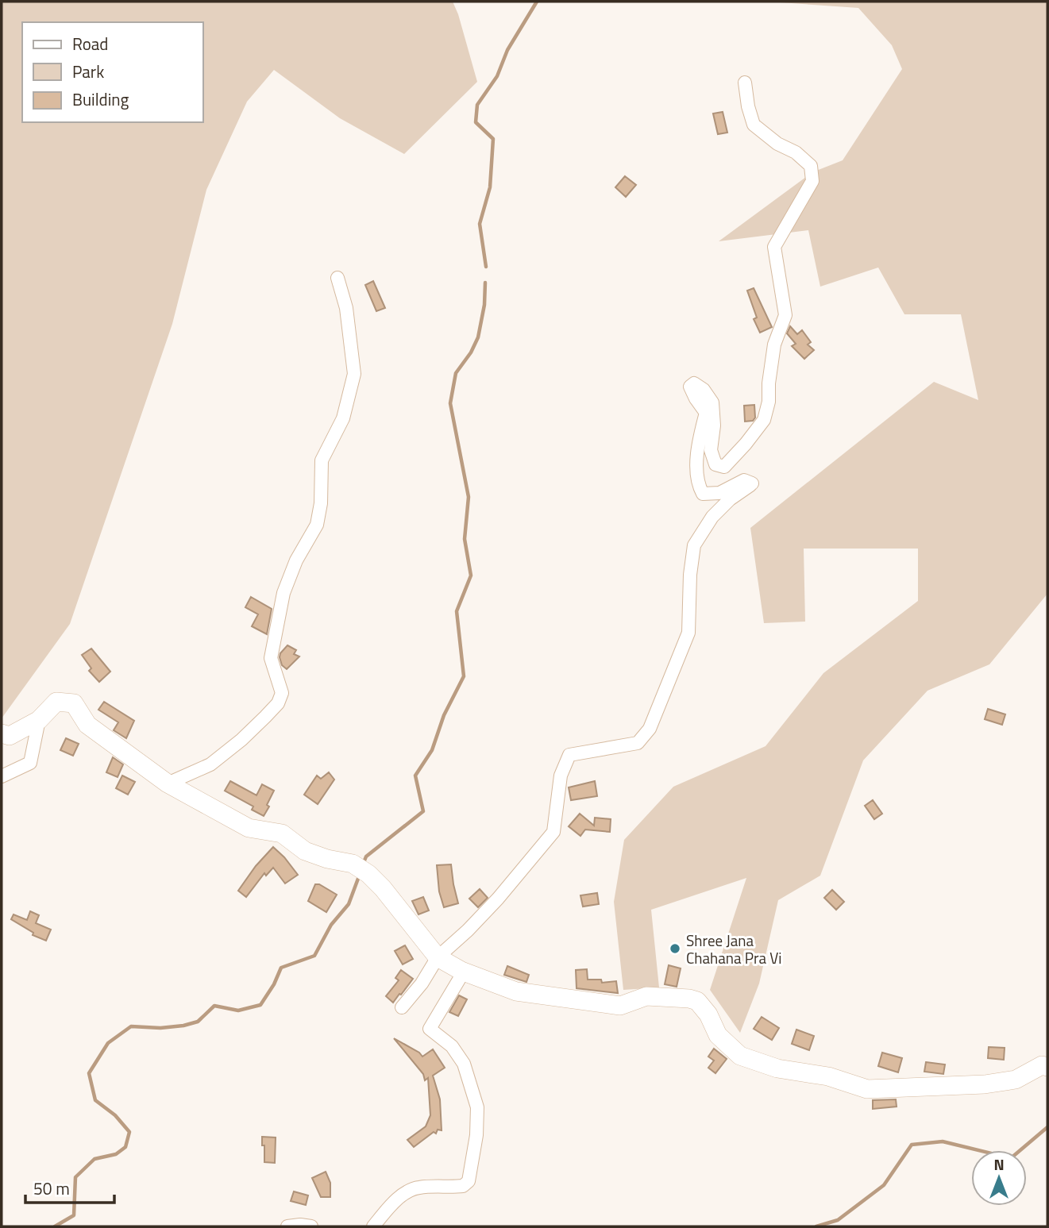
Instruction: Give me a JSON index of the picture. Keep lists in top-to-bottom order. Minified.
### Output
{"places":["Shree Jana Chahana Pra Vi"],"legend":["Road","Park","Building"],"scale_bar":"50 m","north":"top"}
